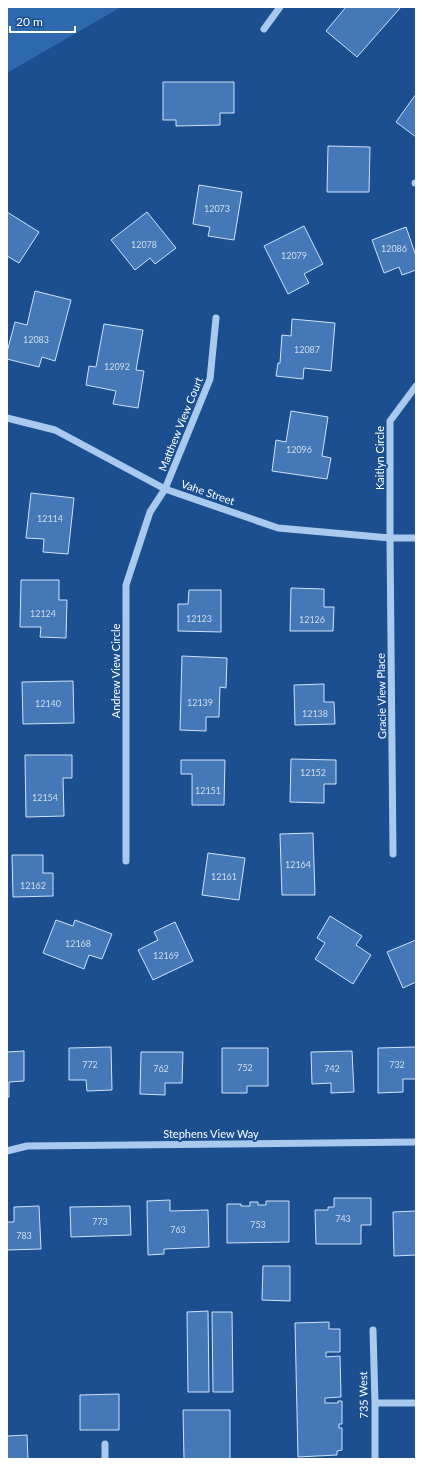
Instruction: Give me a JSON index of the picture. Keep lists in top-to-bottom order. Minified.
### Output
{"streets":{"street":["Matthew View Court","Kaitlyn Circle","Vahe Street","Andrew View Circle","Gracie View Place","Stephens View Way","735 West"]},"crossings":[["Matthew View Court","Vahe Street"],["Matthew View Court","Andrew View Circle"],["Kaitlyn Circle","Vahe Street"],["Kaitlyn Circle","Gracie View Place"],["Vahe Street","Andrew View Circle"],["Vahe Street","Gracie View Place"]],"house_numbers":["12073","12078","12086","12079","12083","12087","12092","12096","12114","12124","12123","12126","12139","12140","12138","12152","12151","12154","12164","12161","12162","12168","12169","772","732","752","762","742","743","773","753","763","783"],"scale_bar":"20 m"}
